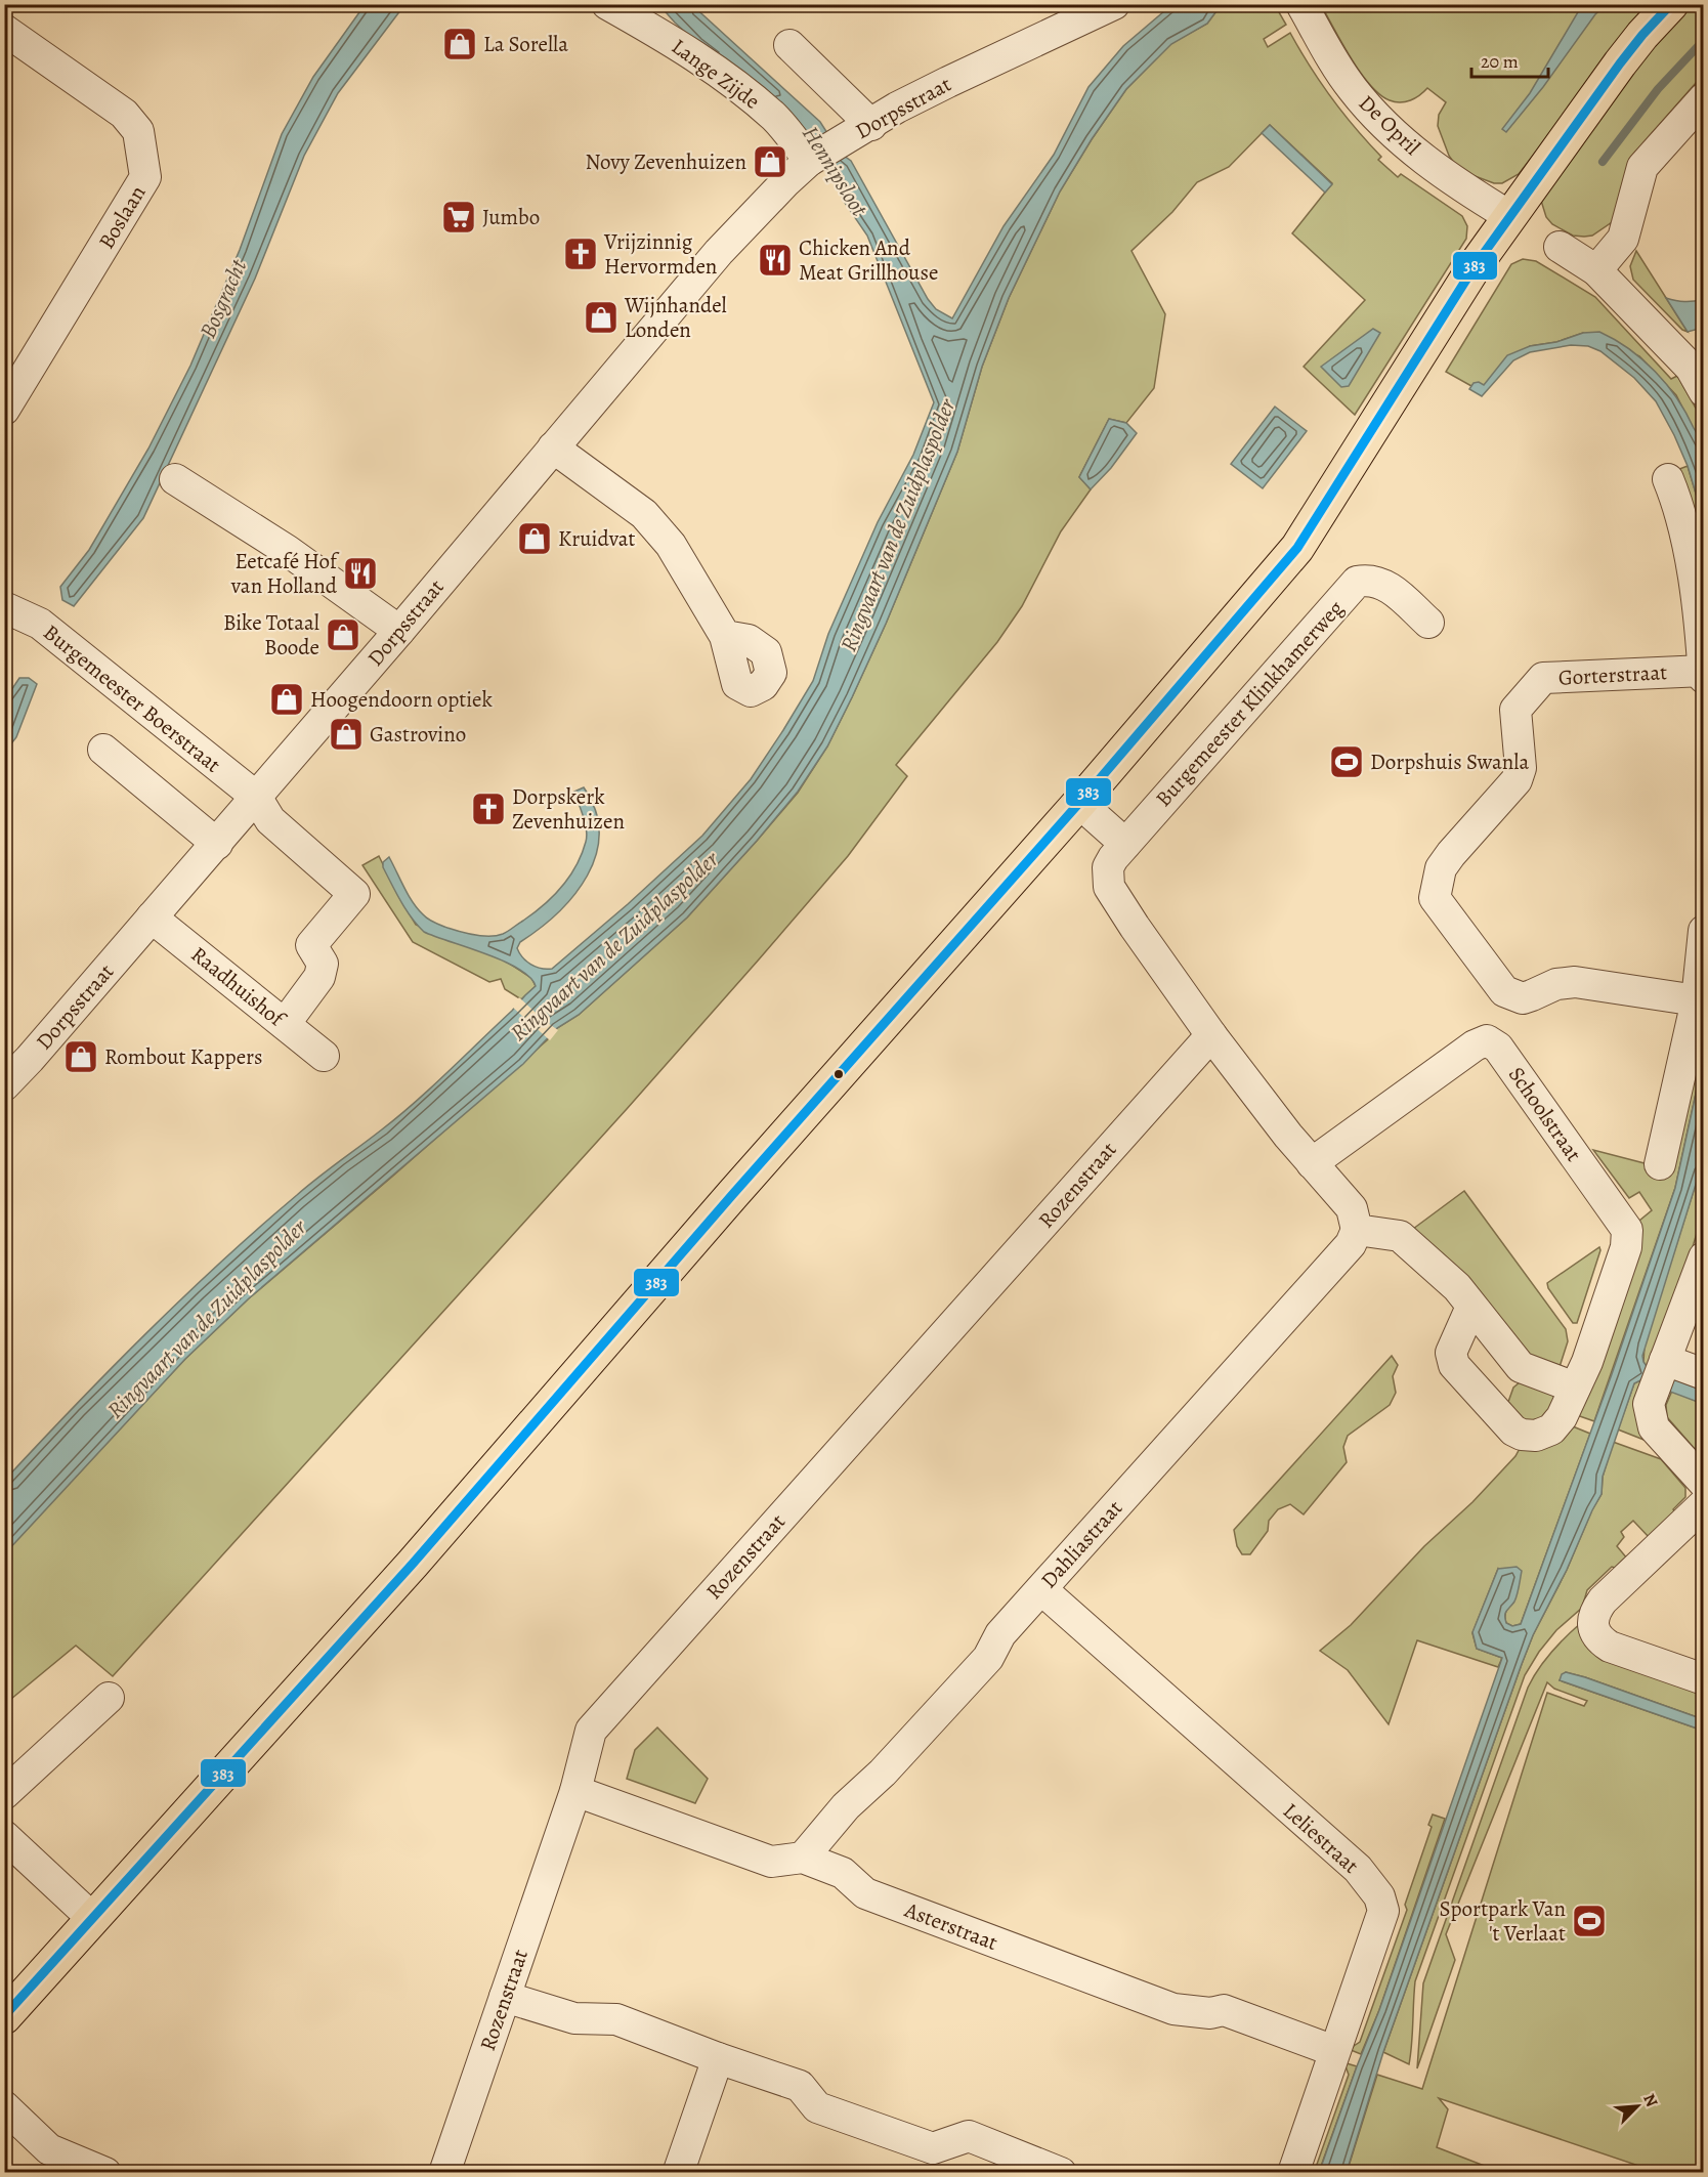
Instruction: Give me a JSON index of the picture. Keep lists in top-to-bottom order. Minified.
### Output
{"streets":{"street":["Lange Zijde","Dorpsstraat","De Opril","Boslaan","Gorterstraat","Burgemeester Boerstraat","Burgemeester Klinkhamerweg","Raadhuishof","Schoolstraat","Rozenstraat","Dahliastraat","Leliestraat","Asterstraat"]},"crossings":[["Lange Zijde","Dorpsstraat"],["Dorpsstraat","Burgemeester Boerstraat"],["Dorpsstraat","Raadhuishof"],["Rozenstraat","Asterstraat"],["Dahliastraat","Leliestraat"],["Dahliastraat","Asterstraat"],["Leliestraat","Asterstraat"]],"water":["Hennipsloot","Bosgracht","Ringvaart van de Zuidplaspolder"],"places":{"shop":["La Sorella","Novy Zevenhuizen","Wijnhandel Londen","Kruidvat","Bike Totaal Boode","Hoogendoorn optiek","Gastrovino","Rombout Kappers"],"supermarket":["Jumbo"],"church":["Vrijzinnig Hervormden","Dorpskerk Zevenhuizen"],"restaurant":["Chicken And Meat Grillhouse","Eetcafé Hof van Holland"],"sports":["Dorpshuis Swanla","Sportpark Van 't Verlaat"]},"lines":["transit line 383"],"scale_bar":"20 m","north":"top right"}
